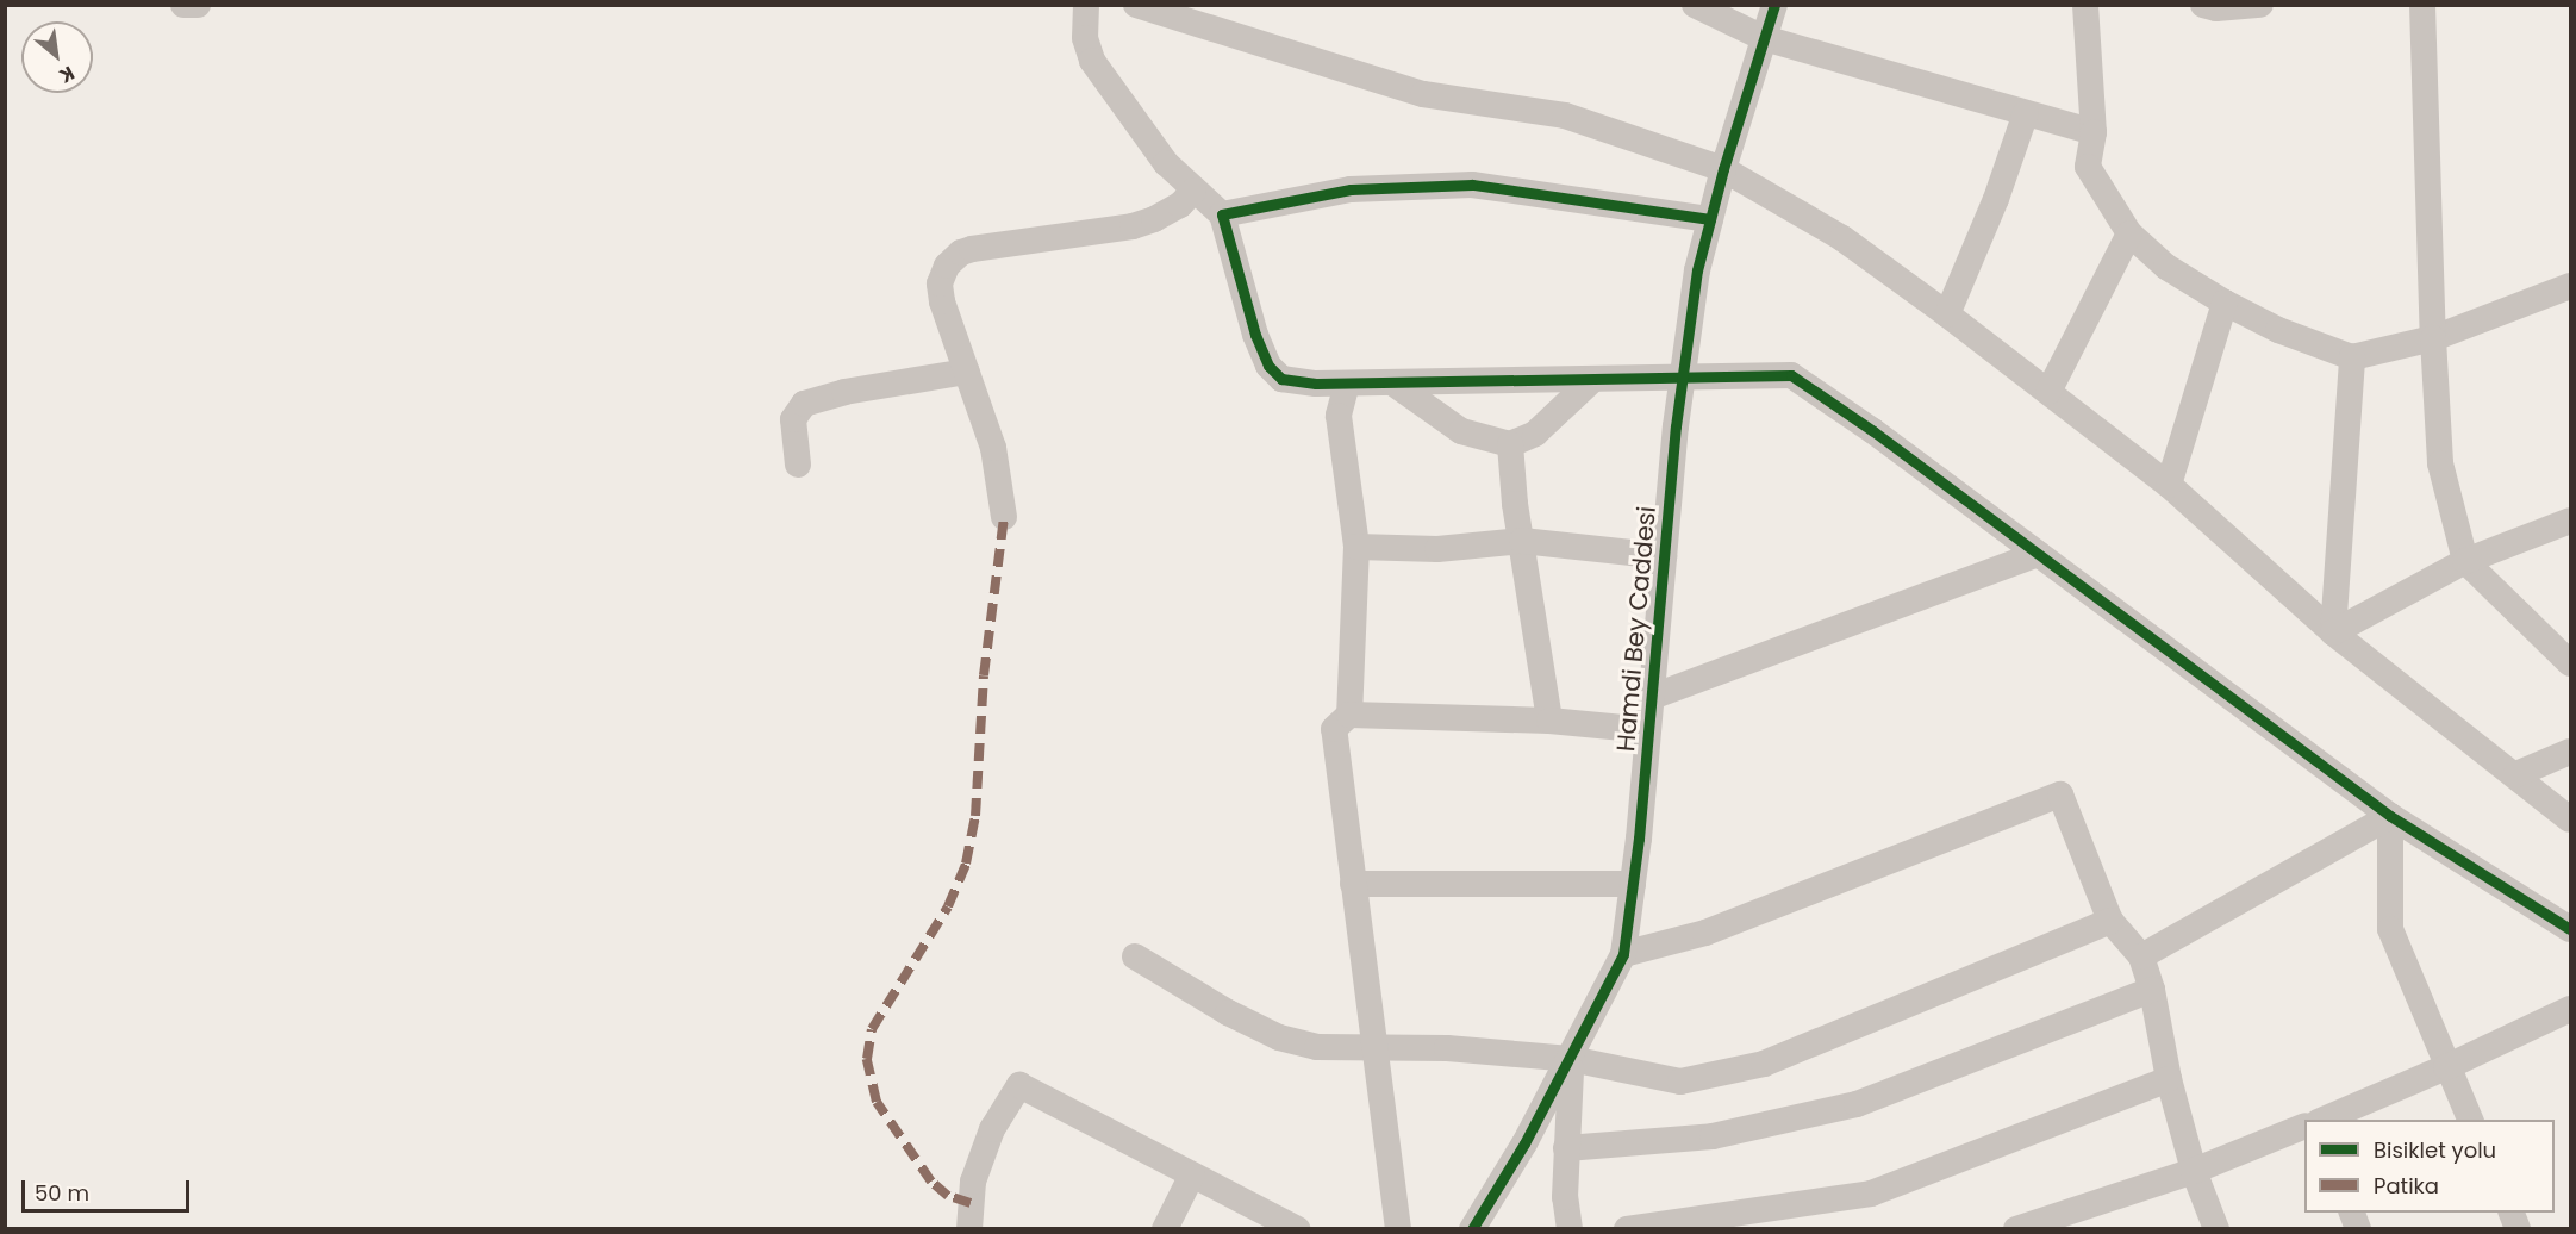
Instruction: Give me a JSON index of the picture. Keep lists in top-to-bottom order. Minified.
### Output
{"streets":{"street":["Hamdi Bey Caddesi"]},"legend":["Bisiklet yolu","Patika"],"scale_bar":"50 m","north":"bottom right"}
